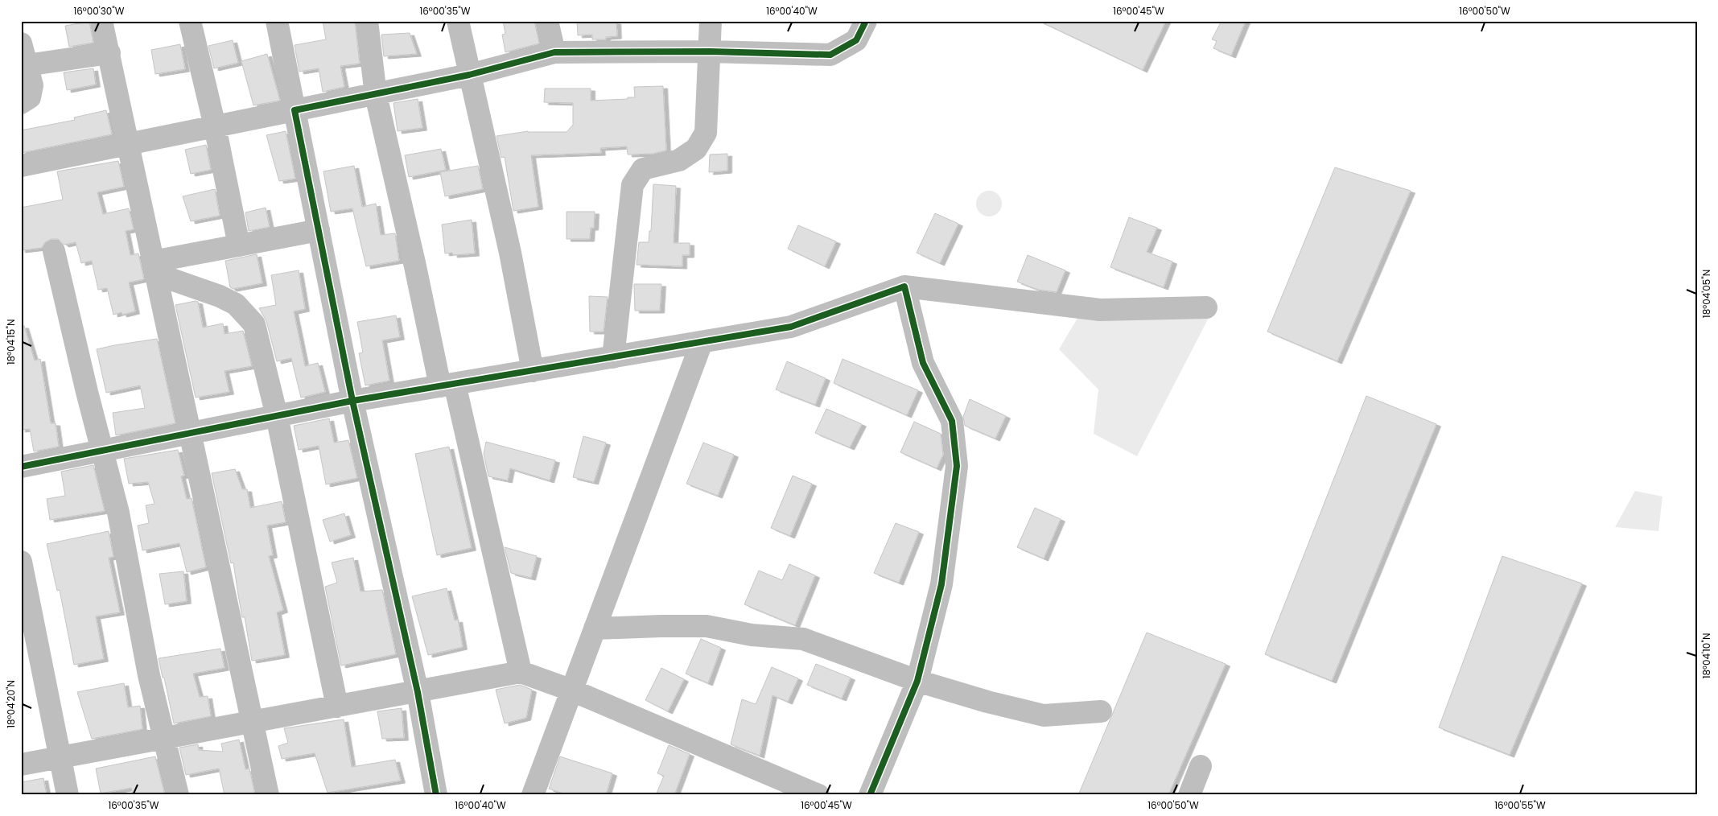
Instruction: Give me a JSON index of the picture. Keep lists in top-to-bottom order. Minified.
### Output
{"coordinates":["16°00'30\"W","16°00'35\"W","16°00'40\"W","16°00'45\"W","16°00'50\"W","18°04'05\"N","18°04'15\"N","18°04'10\"N","18°04'20\"N","16°00'55\"W"]}
